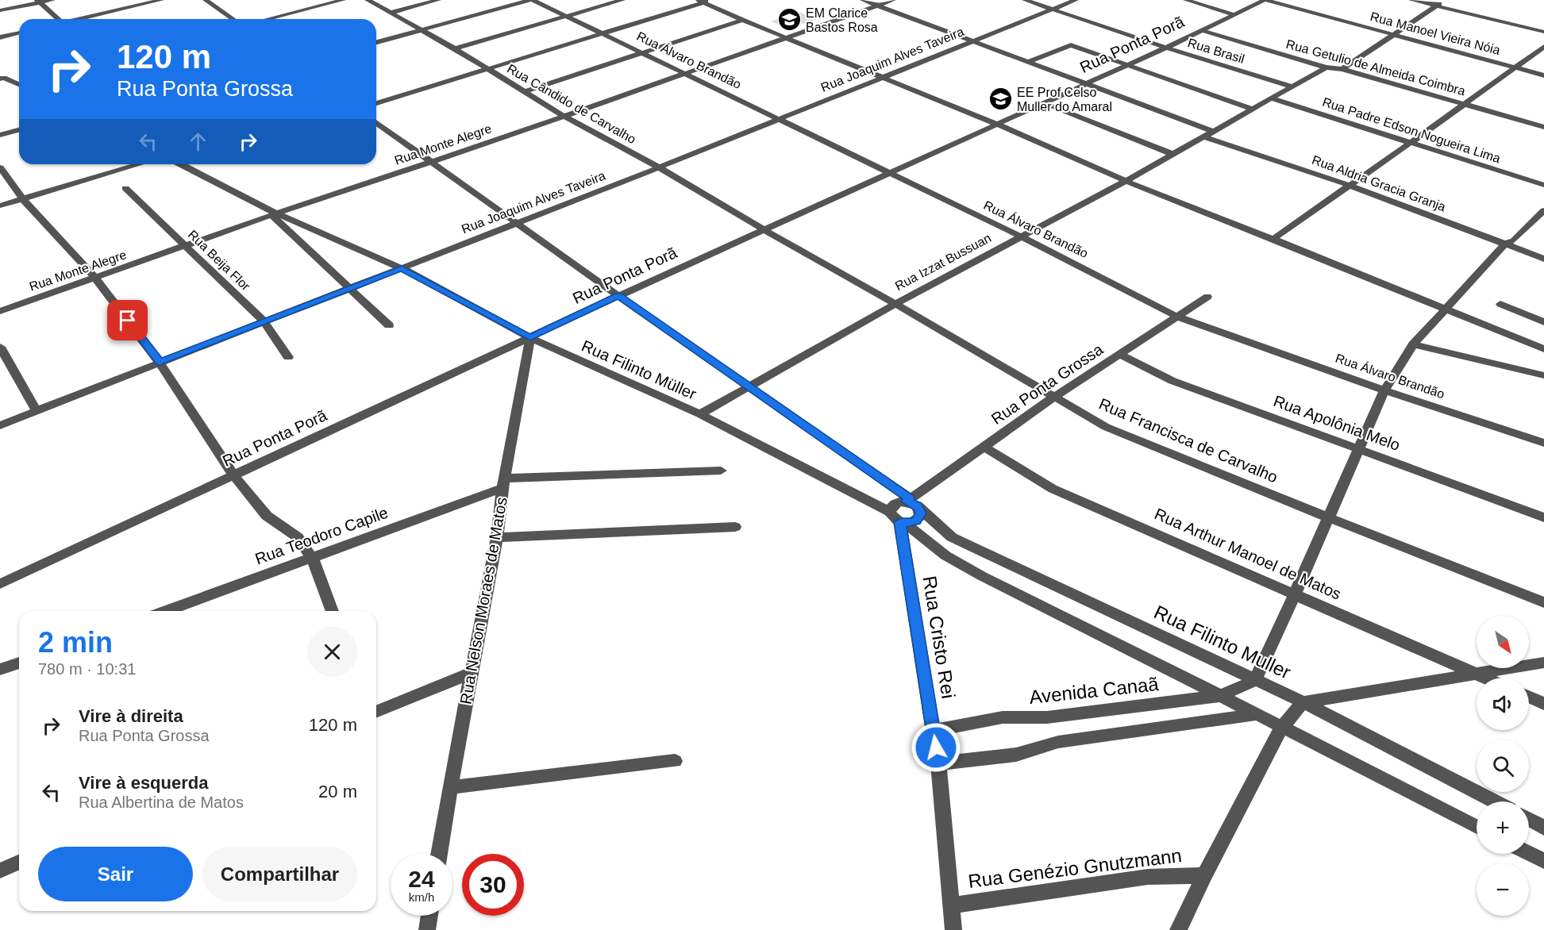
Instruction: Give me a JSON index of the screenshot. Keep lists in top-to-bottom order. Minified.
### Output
{"streets":{"street":["Rua Manoel Vieira Nóia","Rua Ponta Porã","Rua Brasil","Rua Joaquim Alves Taveira","Rua Álvaro Brandão","Rua Getulio de Almeida Coimbra","Rua Cândido de Carvalho","Rua Padre Edson Nogueira Lima","Rua Monte Alegre","Rua Aldria Gracia Granja","Rua Beija Flor","Rua Izzat Bussuan","Rua Filinto Müller","Rua Ponta Grossa","Rua Apolônia Melo","Rua Francisca de Carvalho","Rua Teodoro Capile","Rua Arthur Manoel de Matos","Rua Nelson Moraes de Matos","Rua Cristo Rei","Rua Filinto Muller","Avenida Canaã","Rua Genézio Gnutzmann"]},"crossings":[["Rua Manoel Vieira Nóia","Rua Ponta Porã"],["Rua Ponta Porã","Rua Brasil"],["Rua Ponta Porã","Rua Álvaro Brandão"],["Rua Ponta Porã","Rua Getulio de Almeida Coimbra"],["Rua Ponta Porã","Rua Cândido de Carvalho"],["Rua Ponta Porã","Rua Filinto Müller"],["Rua Ponta Porã","Rua Francisca de Carvalho"],["Rua Ponta Porã","Rua Nelson Moraes de Matos"],["Rua Ponta Porã","Rua Filinto Muller"],["Rua Brasil","Rua Joaquim Alves Taveira"],["Rua Brasil","Rua Izzat Bussuan"],["Rua Joaquim Alves Taveira","Rua Álvaro Brandão"],["Rua Joaquim Alves Taveira","Rua Cândido de Carvalho"],["Rua Joaquim Alves Taveira","Rua Beija Flor"],["Rua Joaquim Alves Taveira","Rua Filinto Müller"],["Rua Joaquim Alves Taveira","Rua Filinto Muller"],["Rua Álvaro Brandão","Rua Monte Alegre"],["Rua Álvaro Brandão","Rua Izzat Bussuan"],["Rua Álvaro Brandão","Rua Ponta Grossa"],["Rua Getulio de Almeida Coimbra","Rua Izzat Bussuan"],["Rua Cândido de Carvalho","Rua Monte Alegre"],["Rua Cândido de Carvalho","Rua Francisca de Carvalho"],["Rua Padre Edson Nogueira Lima","Rua Izzat Bussuan"],["Rua Monte Alegre","Rua Beija Flor"],["Rua Monte Alegre","Rua Filinto Müller"],["Rua Monte Alegre","Rua Filinto Muller"],["Rua Aldria Gracia Granja","Rua Izzat Bussuan"],["Rua Izzat Bussuan","Rua Filinto Müller"],["Rua Izzat Bussuan","Rua Francisca de Carvalho"],["Rua Izzat Bussuan","Rua Filinto Muller"],["Rua Filinto Müller","Rua Ponta Grossa"],["Rua Filinto Müller","Rua Nelson Moraes de Matos"],["Rua Filinto Müller","Rua Cristo Rei"],["Rua Filinto Müller","Avenida Canaã"],["Rua Ponta Grossa","Rua Apolônia Melo"],["Rua Ponta Grossa","Rua Francisca de Carvalho"],["Rua Ponta Grossa","Rua Arthur Manoel de Matos"],["Rua Ponta Grossa","Rua Cristo Rei"],["Rua Ponta Grossa","Rua Filinto Muller"],["Rua Teodoro Capile","Rua Nelson Moraes de Matos"],["Rua Cristo Rei","Avenida Canaã"],["Rua Cristo Rei","Rua Genézio Gnutzmann"],["Rua Filinto Muller","Avenida Canaã"]],"places":{"school or university":["EM Clarice Bastos Rosa","EE Prof Celso Muller do Amaral"]},"north":"bottom right","page":{"turn":["120 m","Rua Ponta Grossa"],"heading":["2 min","780 m · 10:31"],"map_buttons":["+","−"],"list":[{"name":"Vire à direita","note":"Rua Ponta Grossa","value":"120 m"},{"name":"Vire à esquerda","note":"Rua Albertina de Matos","value":"20 m"}],"buttons":["Sair","Compartilhar"],"speed":"24 km/h","limit":"30"}}
